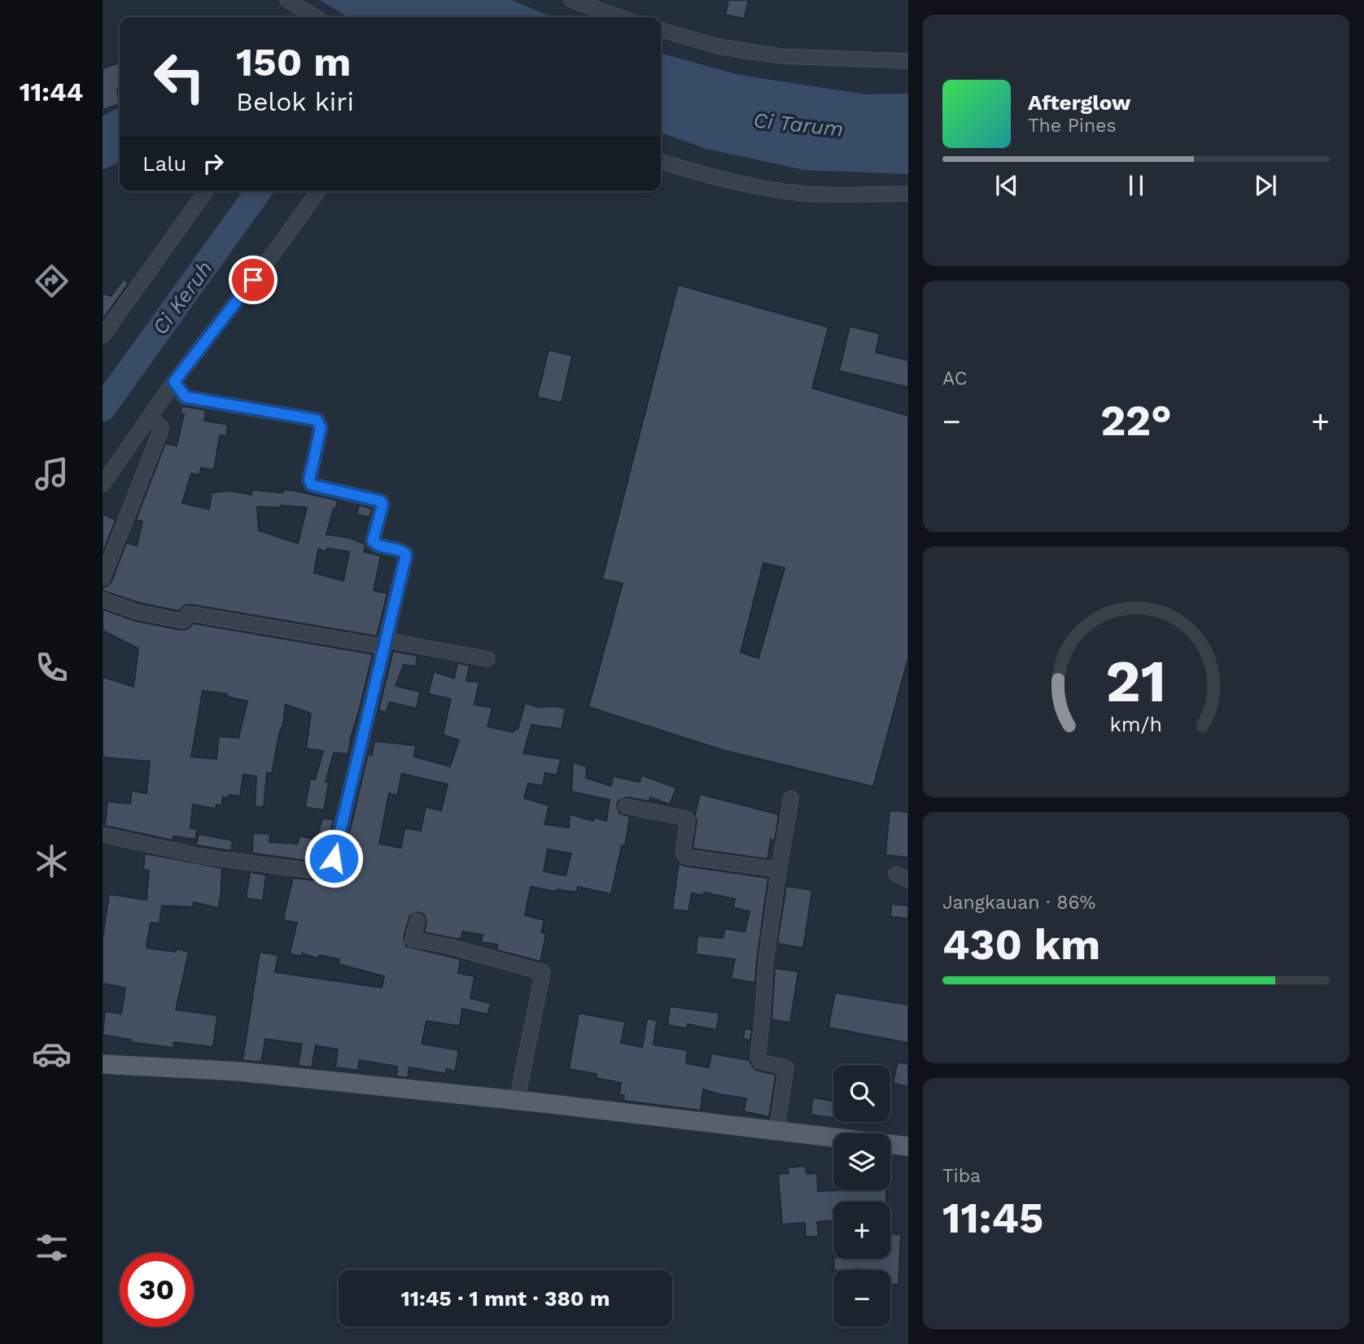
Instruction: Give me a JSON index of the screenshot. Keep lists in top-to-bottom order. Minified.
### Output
{"water":["Ci Tarum","Ci Keruh"],"page":{"tabs":"11:44","turn":["150 m","Belok kiri"],"song":["Afterglow","The Pines"],"then":"Lalu","tile":["AC",["Jangkauan · 86%","430 km"],["Tiba","11:45"]],"heat":["−","22°","+"],"map_buttons":["+","−"],"limit":"30","trip":"11:45 · 1 mnt · 380 m","gauge":["21","km/h"]}}
